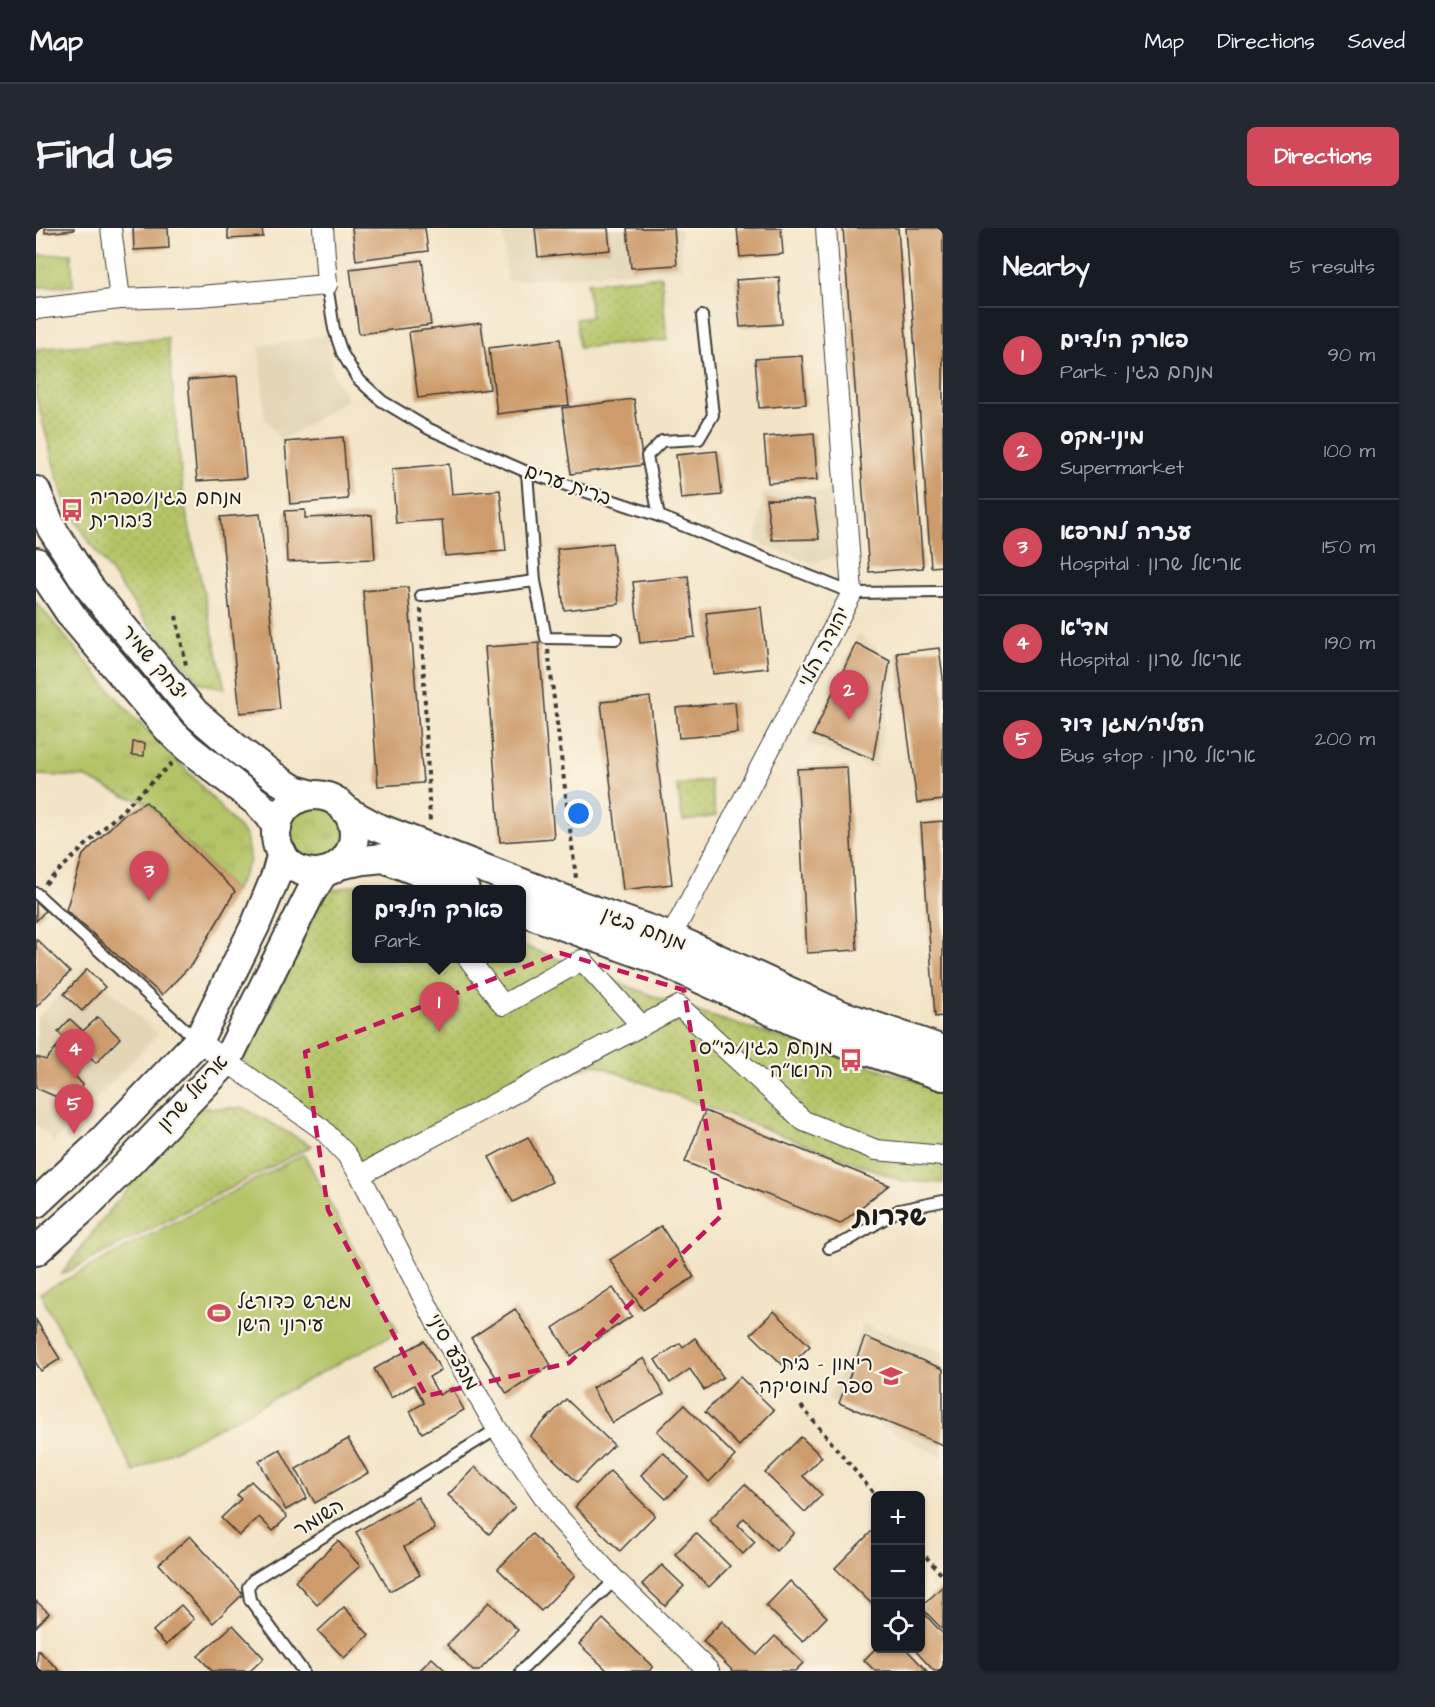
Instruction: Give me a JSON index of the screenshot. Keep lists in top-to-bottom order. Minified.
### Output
{"streets":{"main road":["יצחק שמיר","מנחם בגין","אריאל שרון"],"street":["ברית ערים","יהודה הלוי","מבצע סיני"],"lane":["השומר"]},"crossings":[["ברית ערים","יהודה הלוי"],["יהודה הלוי","מנחם בגין"],["יצחק שמיר","מנחם בגין"],["יצחק שמיר","אריאל שרון"],["מנחם בגין","אריאל שרון"],["אריאל שרון","מבצע סיני"],["מבצע סיני","השומר"]],"districts":["שדרות"],"places":{"bus stop":["מנחם בגין/ספריה ציבורית","מנחם בגין/בי״ס הרוא״ה"],"sports":["מגרש כדורגל עירוני הישן"],"school or university":["רימון - בית ספר למוסיקה"]},"page":{"header":"Map","nav":["Map","Directions","Saved"],"title":"Find us","buttons":"Directions","heading":["Nearby","5 results"],"list":[{"mark":"1","name":"פארק הילדים","note":"Park · מנחם בגין","value":"90 m"},{"mark":"2","name":"מיני-מקס","note":"Supermarket","value":"100 m"},{"mark":"3","name":"עזרה למרפא","note":"Hospital · אריאל שרון","value":"150 m"},{"mark":"4","name":"מד\"א","note":"Hospital · אריאל שרון","value":"190 m"},{"mark":"5","name":"העליה/מגן דוד","note":"Bus stop · אריאל שרון","value":"200 m"}],"pins":["2","3","1","4","5"],"popup":["פארק הילדים","Park"],"map_buttons":["+","−"]}}
